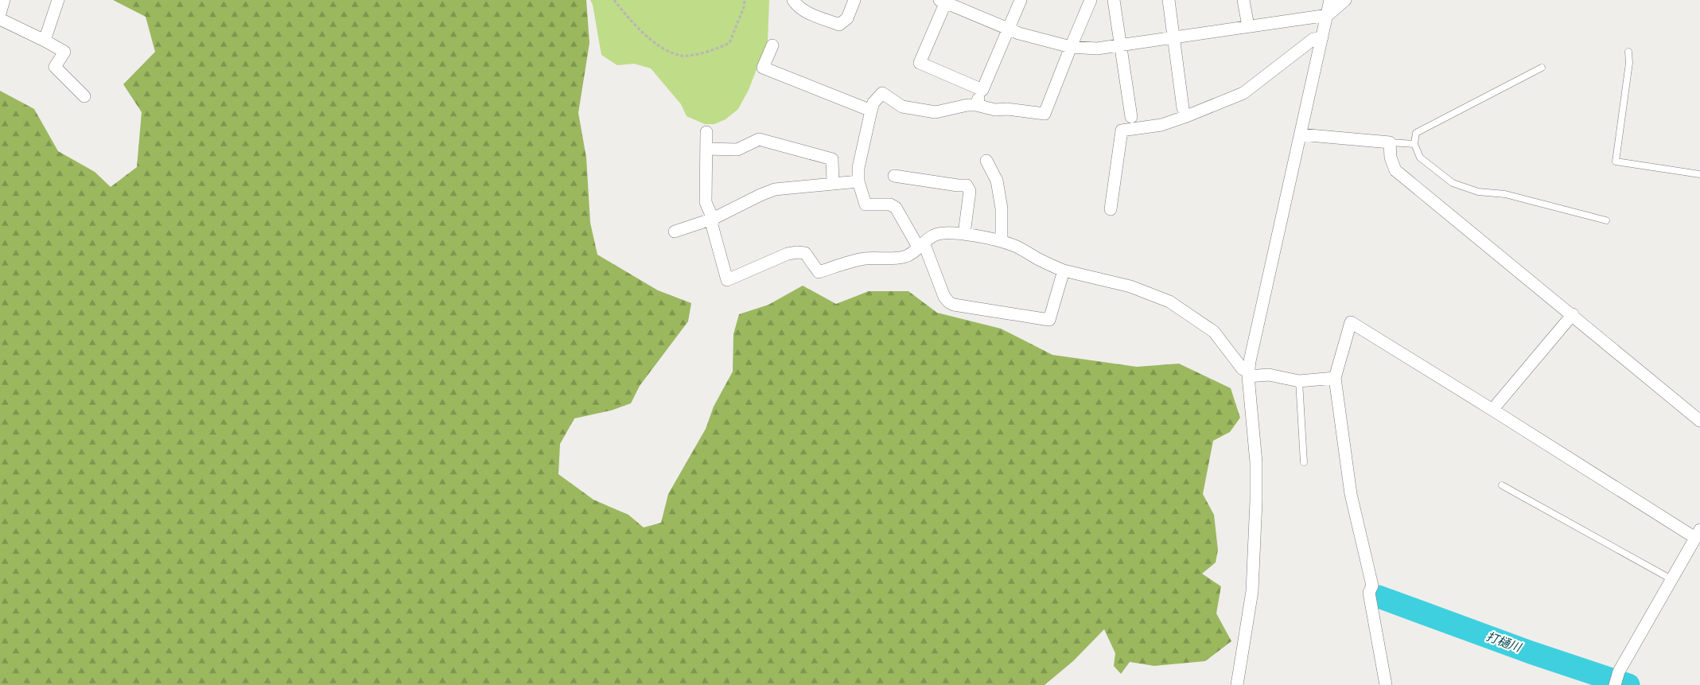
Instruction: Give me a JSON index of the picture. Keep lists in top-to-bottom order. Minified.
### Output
{"water":["打樋川"]}
